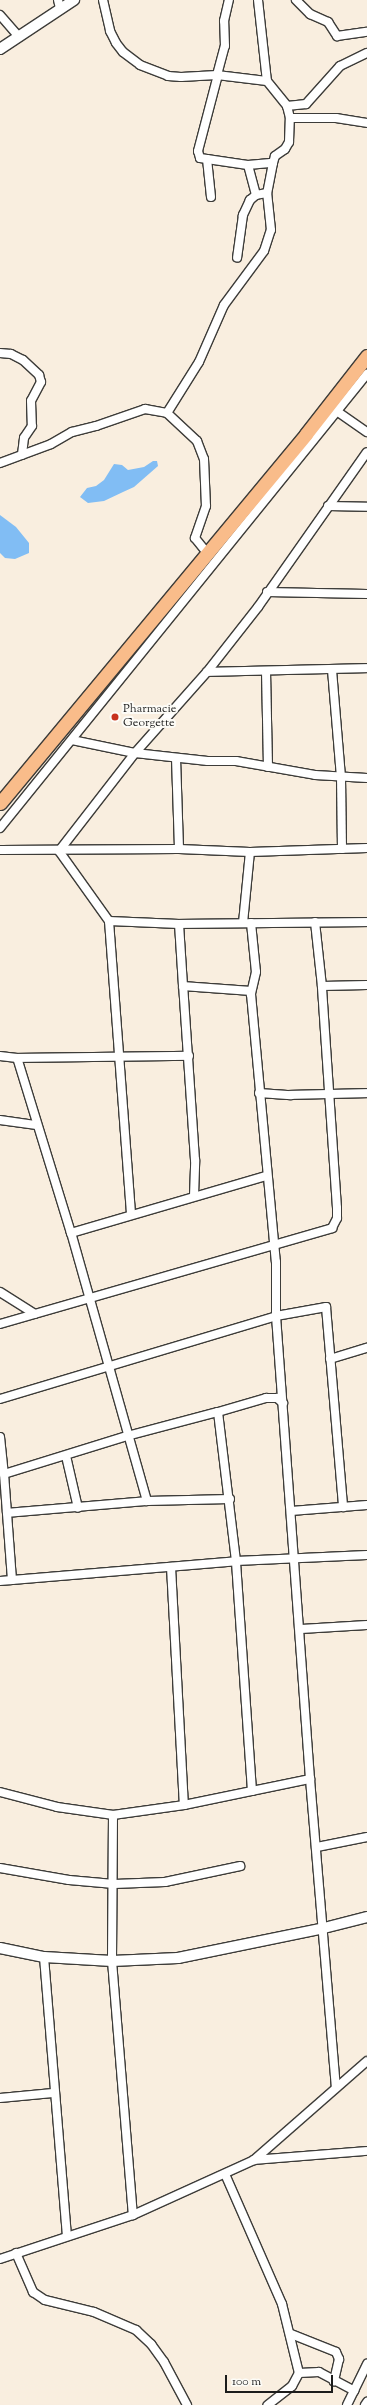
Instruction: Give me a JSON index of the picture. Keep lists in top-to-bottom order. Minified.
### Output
{"places":["Pharmacie Georgette"],"scale_bar":"100 m"}
